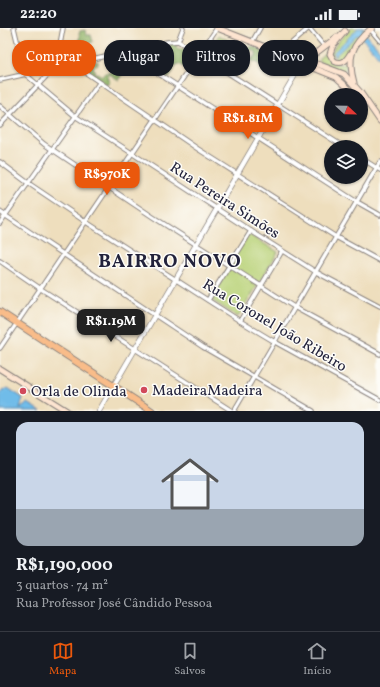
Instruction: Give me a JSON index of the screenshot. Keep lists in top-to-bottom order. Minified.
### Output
{"streets":{"street":["Rua Pereira Simões","Rua Coronel João Ribeiro"]},"districts":["BAIRRO NOVO"],"places":["MadeiraMadeira","Orla de Olinda"],"north":"right","page":{"status":"22:20","chip":["Comprar","Alugar","Filtros","Novo"],"price":["R$1.81M","R$970K","R$1.19M"],"list":[{"name":"R$1,190,000","note":"3 quartos · 74 m² · Rua Professor José Cândido Pessoa"}],"tabs":["Mapa","Salvos","Início"]}}
